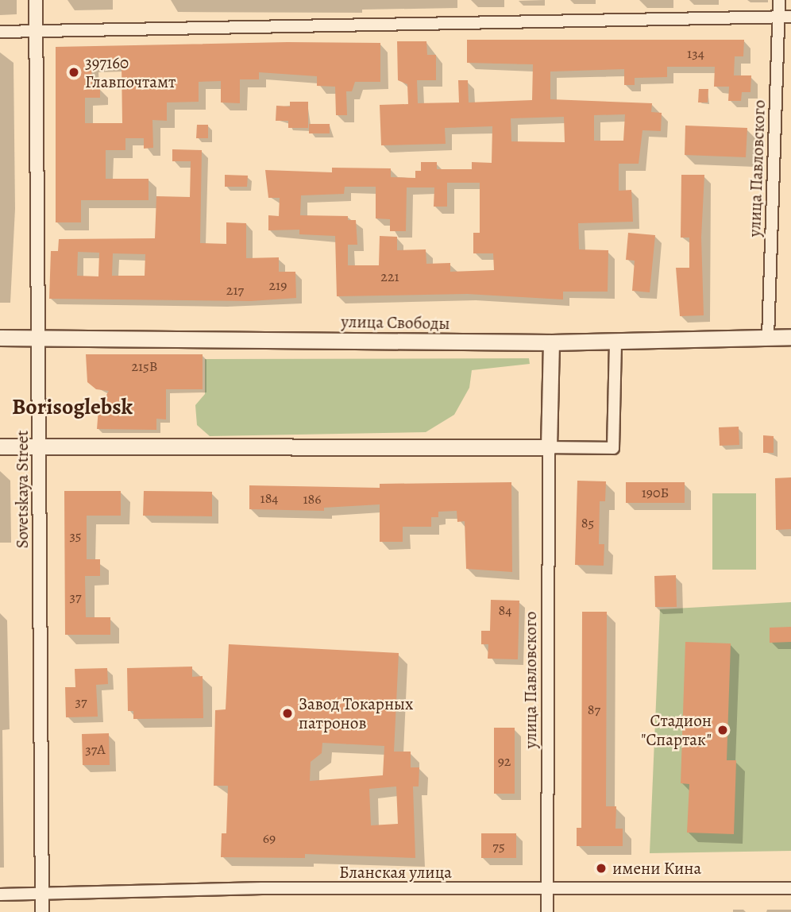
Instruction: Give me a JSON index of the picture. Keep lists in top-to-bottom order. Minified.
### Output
{"streets":{"main road":["улица Свободы"],"street":["улица Павловского","Sovetskaya Street","Бланская улица"]},"crossings":[["улица Павловского","улица Свободы"],["улица Павловского","Бланская улица"],["улица Свободы","Sovetskaya Street"],["Sovetskaya Street","Бланская улица"]],"districts":["Borisoglebsk"],"places":["397160 Главпочтамт","Завод Токарных патронов","Стадион \"Спартак\"","имени Кина"],"house_numbers":["134","221","219","217","215В","190Б","184","186","85","35","37","84","37","87","37А","92","69","75"]}
